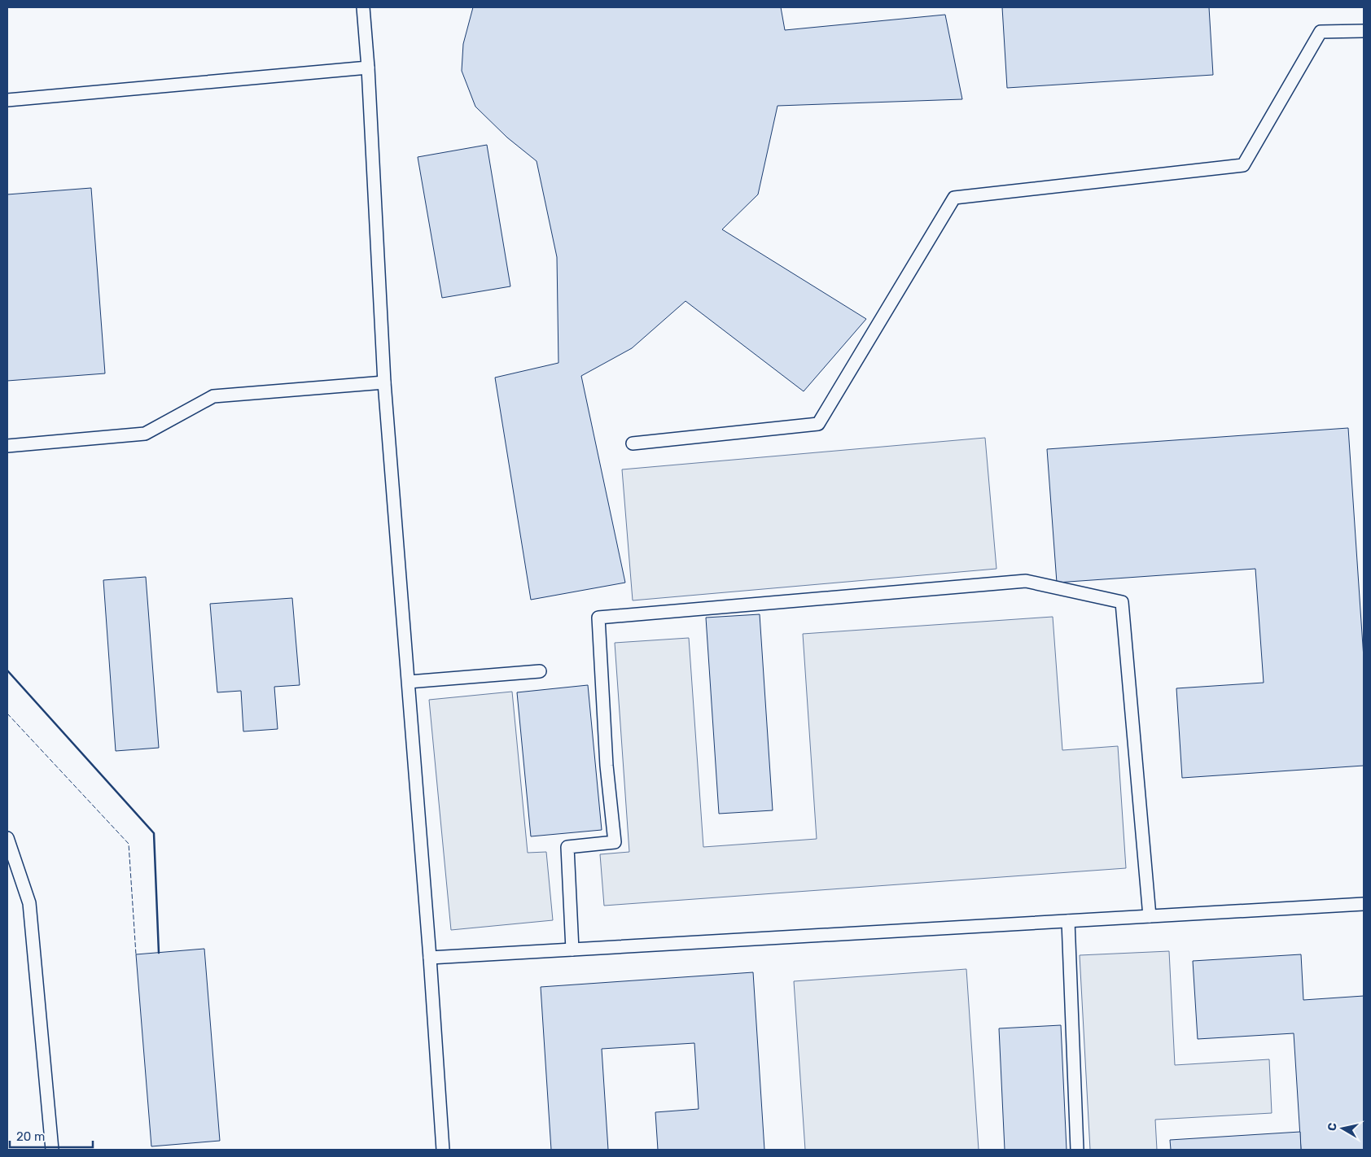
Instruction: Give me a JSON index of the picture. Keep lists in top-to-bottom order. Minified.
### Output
{"scale_bar":"20 m","north":"left"}
